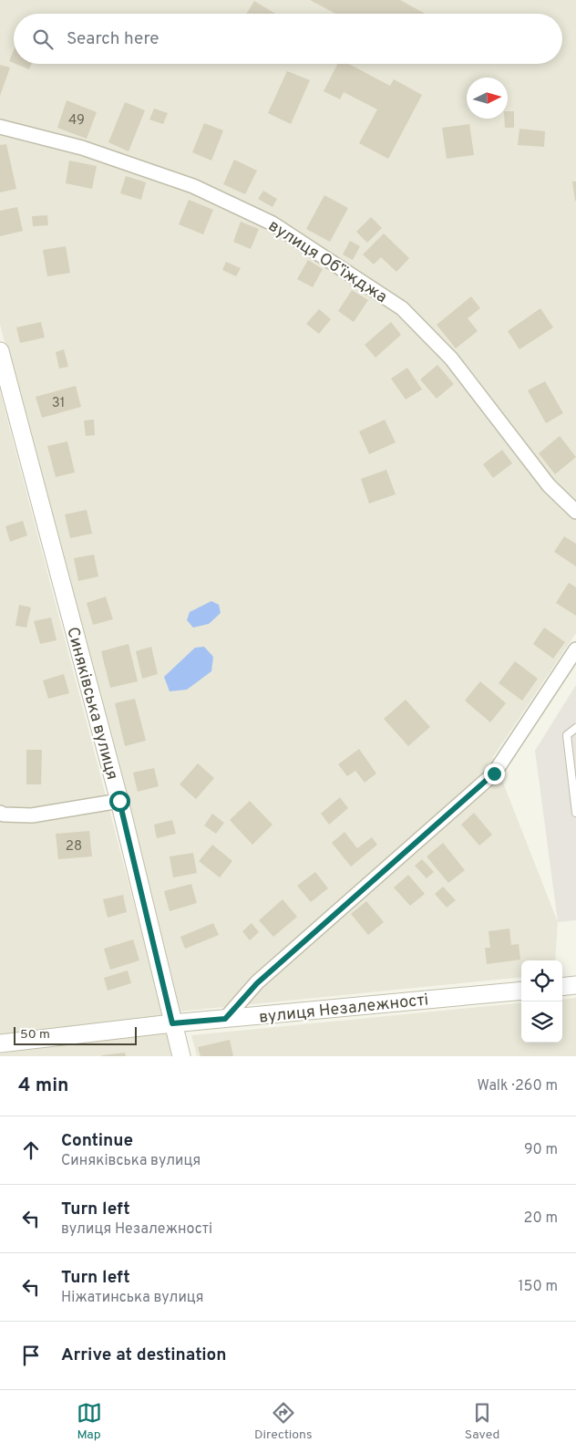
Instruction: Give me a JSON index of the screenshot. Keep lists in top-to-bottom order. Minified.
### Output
{"streets":{"street":["вулиця Обʼїжджа","Синяківська вулиця","вулиця Незалежності"]},"crossings":[["Синяківська вулиця","вулиця Незалежності"]],"house_numbers":["49","31","28"],"scale_bar":"50 m","north":"right","page":{"search":"Search here","scale":"50 m","heading":["4 min","Walk · 260 m"],"list":[["Continue","Синяківська вулиця","90 m"],["Turn left","вулиця Незалежності","20 m"],["Turn left","Ніжатинська вулиця","150 m"],"Arrive at destination"],"nav":["Map","Directions","Saved"]}}
